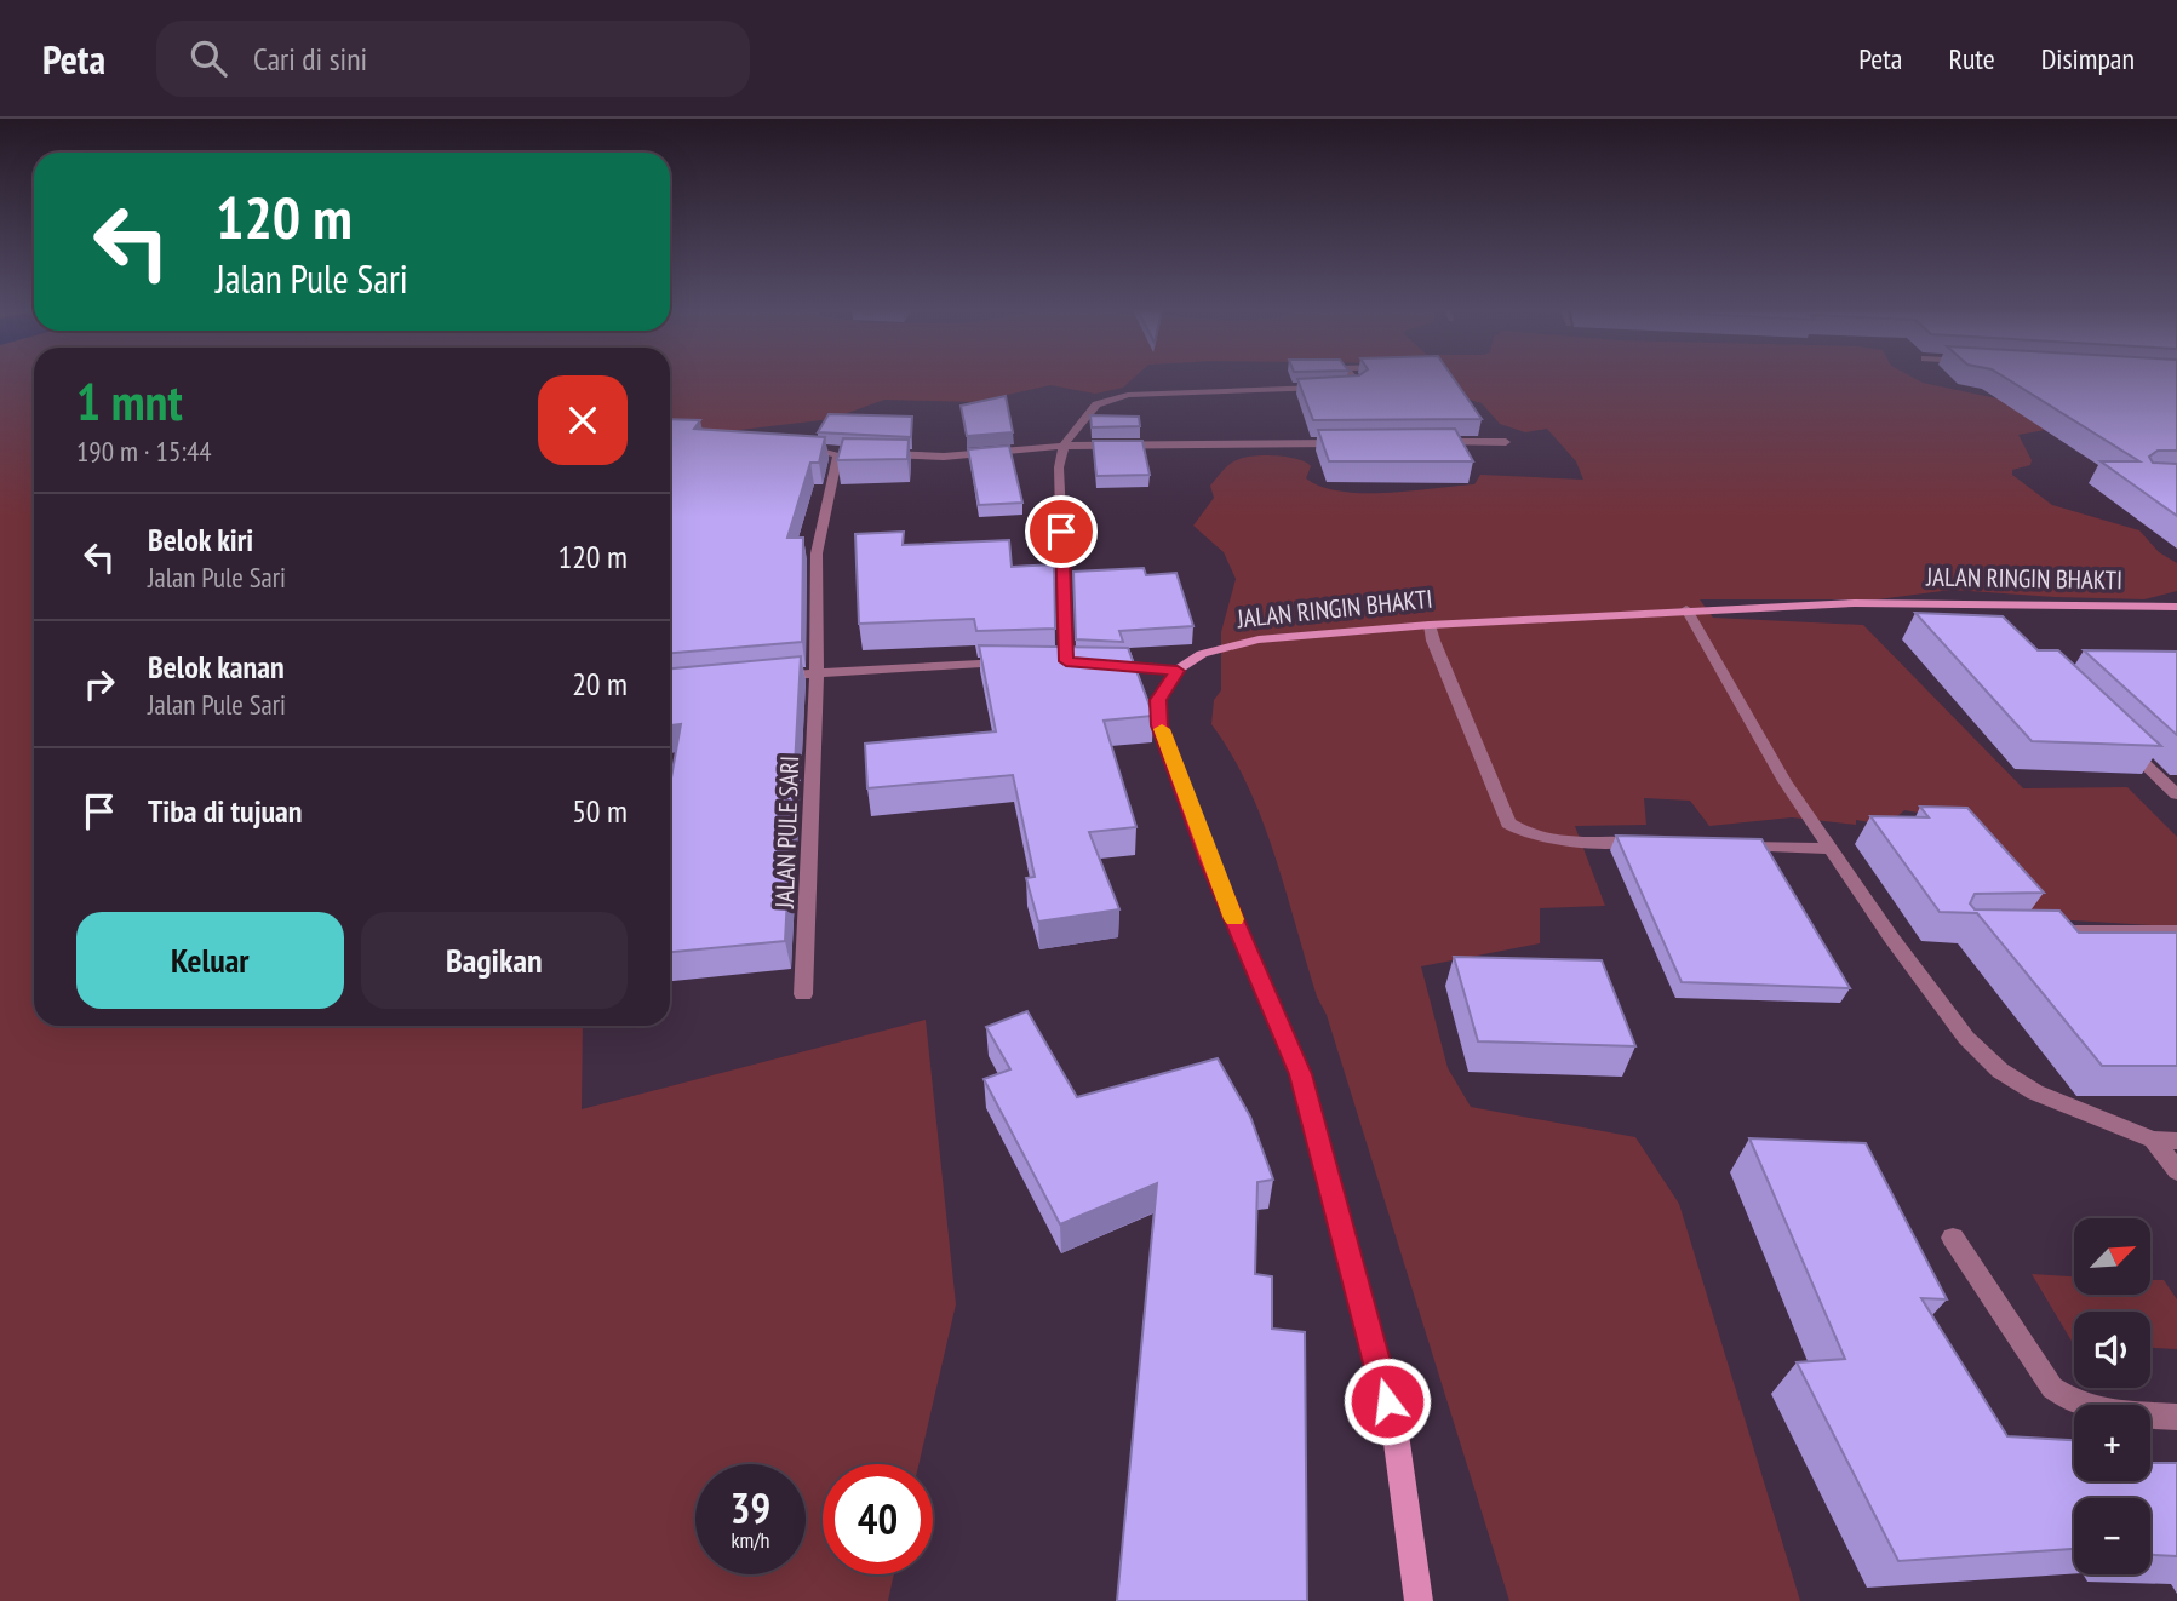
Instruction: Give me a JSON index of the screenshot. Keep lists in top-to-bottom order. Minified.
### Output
{"streets":{"street":["JALAN RINGIN BHAKTI","JALAN PULE SARI"]},"north":"top right","page":{"header":"Peta","search":"Cari di sini","nav":["Peta","Rute","Disimpan"],"turn":["120 m","Jalan Pule Sari"],"heading":["1 mnt","190 m · 15:44"],"list":[{"name":"Belok kiri","note":"Jalan Pule Sari","value":"120 m"},{"name":"Belok kanan","note":"Jalan Pule Sari","value":"20 m"},{"name":"Tiba di tujuan","value":"50 m"}],"buttons":["Keluar","Bagikan"],"map_buttons":["+","−"],"speed":"39 km/h","limit":"40"}}
